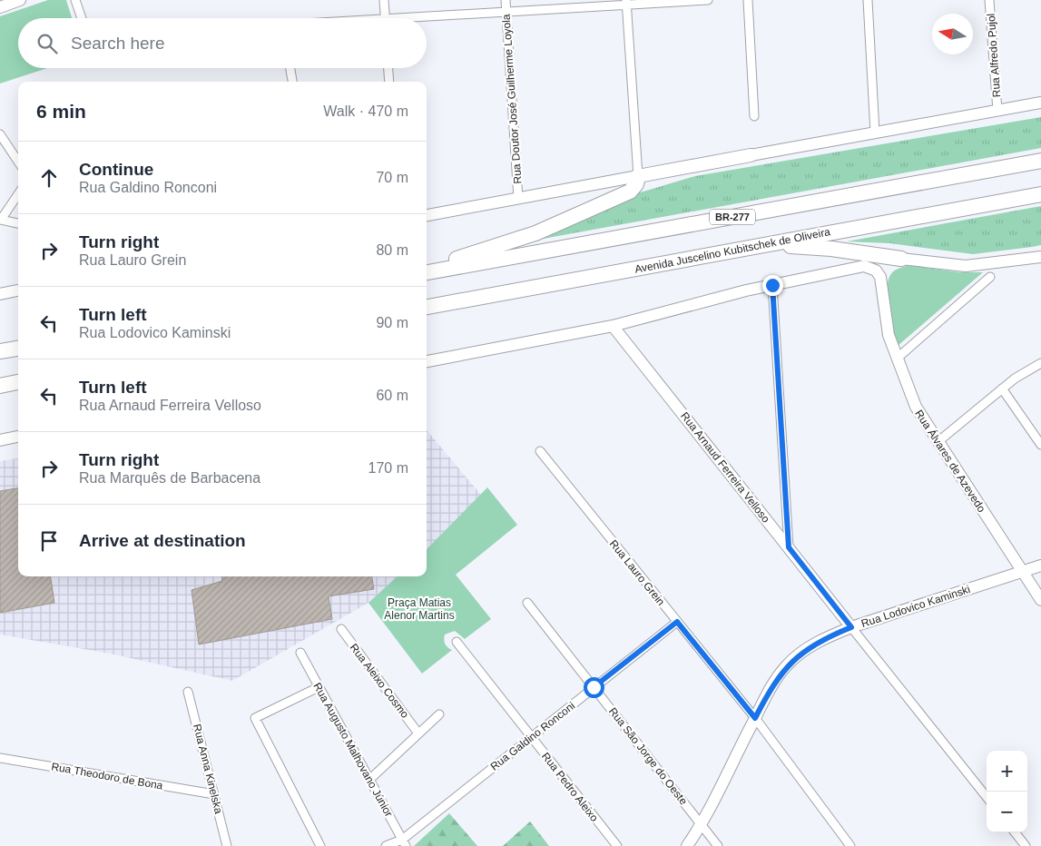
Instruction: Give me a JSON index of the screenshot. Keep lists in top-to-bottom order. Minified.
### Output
{"streets":{"highway":["BR-277","Avenida Juscelino Kubitschek de Oliveira"],"street":["Rua Alfredo Pujol","Rua Doutor José Guilherme Loyola","Rua Álvares de Azevedo","Rua Arnaud Ferreira Velloso","Rua Lauro Grein","Rua Lodovico Kaminski","Rua Aleixo Cosmo","Rua Galdino Ronconi","Rua Augusto Malhovano Júnior","Rua São Jorge do Oeste","Rua Anna Kinelska","Rua Theodoro de Bona","Rua Pedro Aleixo"]},"crossings":[["Rua Álvares de Azevedo","Rua Lodovico Kaminski"],["Rua Arnaud Ferreira Velloso","Rua Lodovico Kaminski"],["Rua Lauro Grein","Rua Lodovico Kaminski"],["Rua Lauro Grein","Rua Galdino Ronconi"],["Rua Lodovico Kaminski","Rua São Jorge do Oeste"],["Rua Galdino Ronconi","Rua Augusto Malhovano Júnior"],["Rua Galdino Ronconi","Rua São Jorge do Oeste"],["Rua Galdino Ronconi","Rua Pedro Aleixo"],["Rua Anna Kinelska","Rua Theodoro de Bona"]],"parks":["Praça Matias Alenor Martins"],"north":"left","page":{"search":"Search here","heading":["6 min","Walk · 470 m"],"list":[["Continue","Rua Galdino Ronconi","70 m"],["Turn right","Rua Lauro Grein","80 m"],["Turn left","Rua Lodovico Kaminski","90 m"],["Turn left","Rua Arnaud Ferreira Velloso","60 m"],["Turn right","Rua Marquês de Barbacena","170 m"],"Arrive at destination"],"map_buttons":["+","−"]}}
